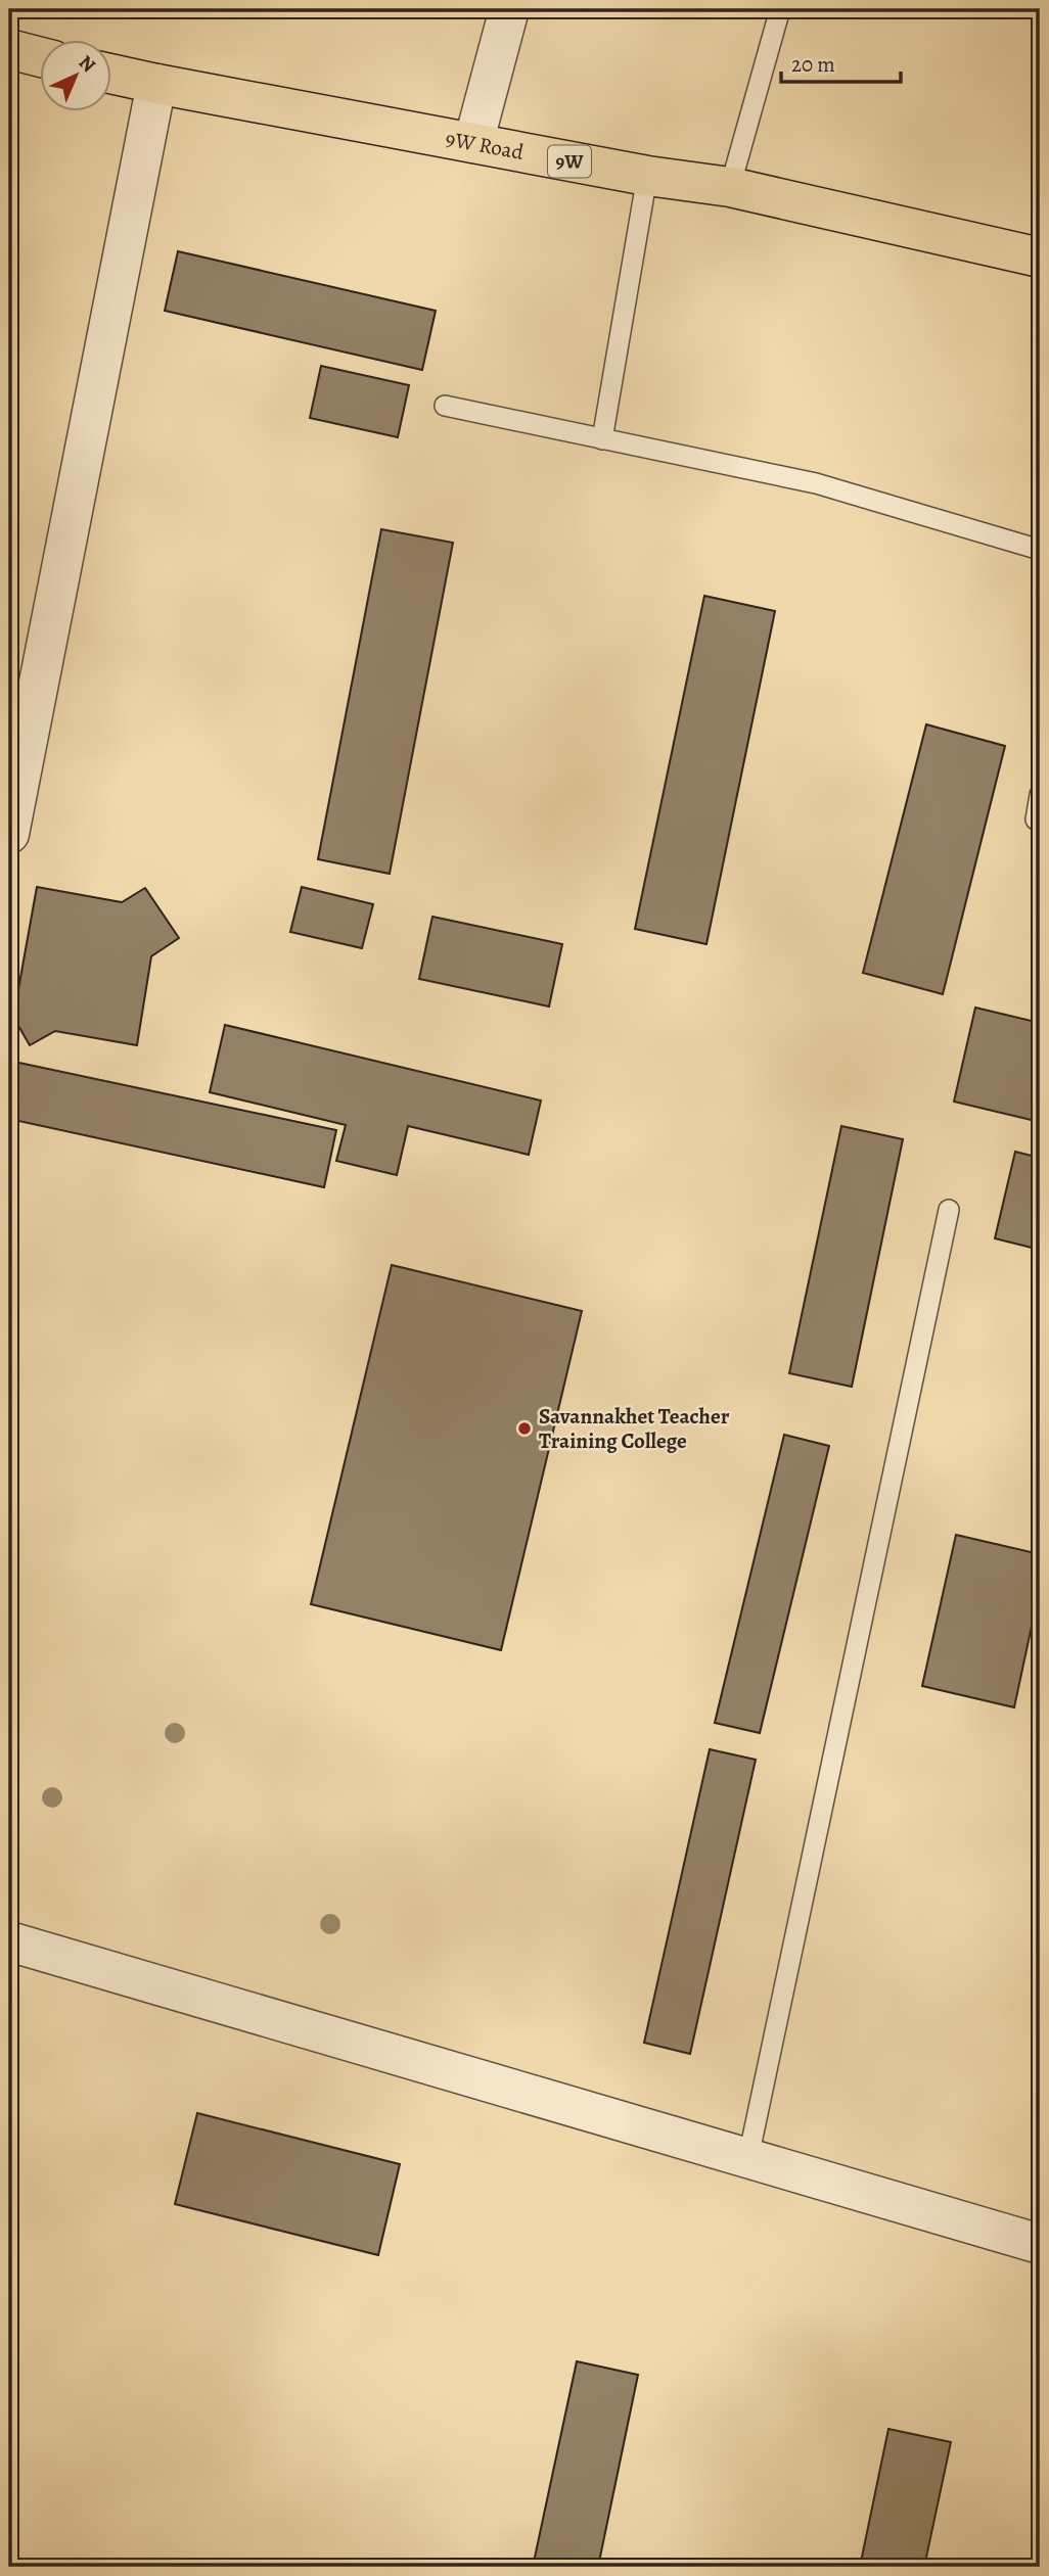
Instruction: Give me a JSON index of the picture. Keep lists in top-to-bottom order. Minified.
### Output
{"streets":{"highway":["9W Road","9W"]},"places":["Savannakhet Teacher Training College"],"scale_bar":"20 m","north":"top right"}
